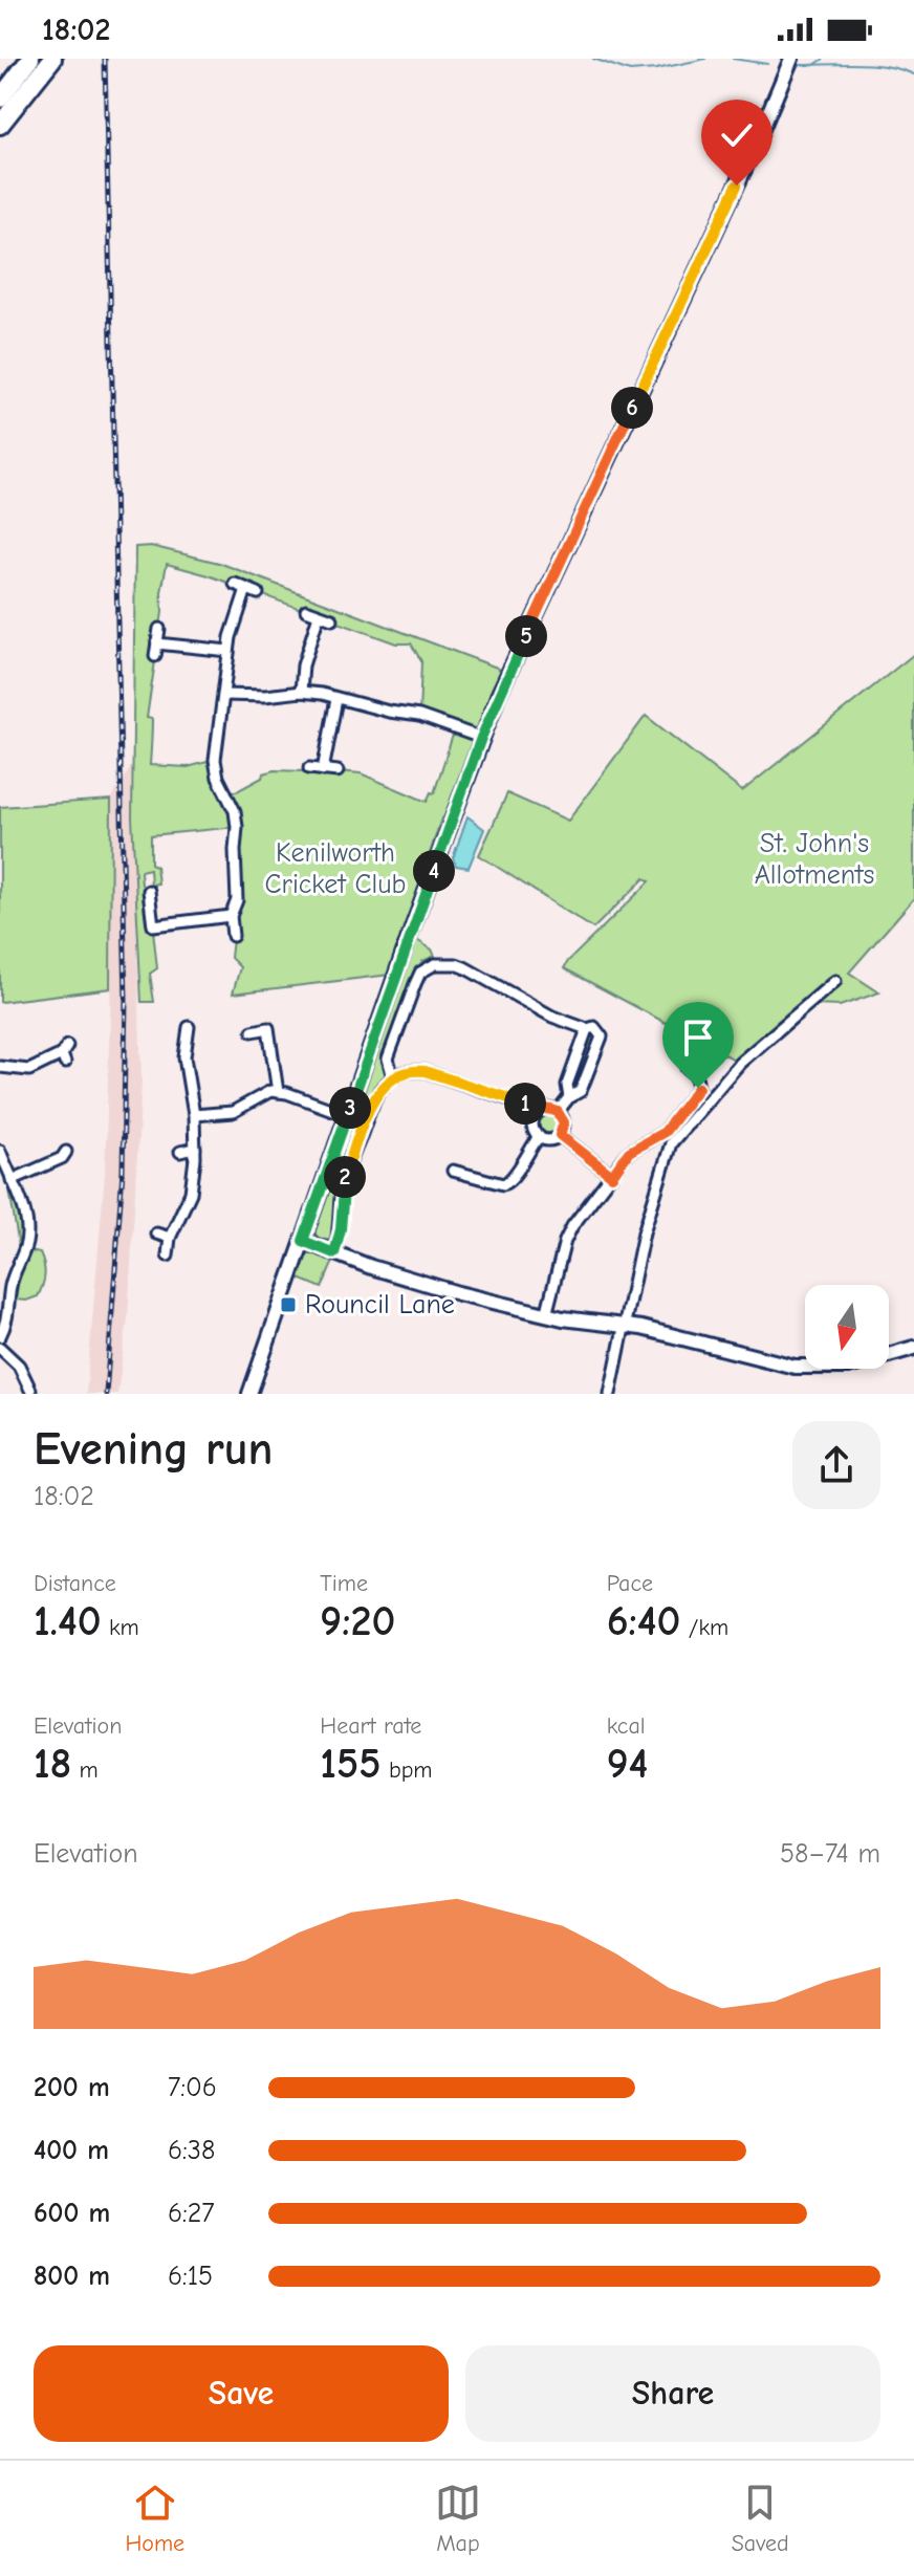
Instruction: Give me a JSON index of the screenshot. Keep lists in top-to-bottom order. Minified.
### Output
{"parks":["St. John's Allotments","Kenilworth Cricket Club"],"places":{"transit":["Rouncil Lane"]},"north":"bottom","page":{"status":"18:02","pins":["6","5","4","1","3","2"],"heading":["Evening run","18:02"],"stats":[["Distance","1.40 km"],["Time","9:20"],["Pace","6:40 /km"],["Elevation","18 m"],["Heart rate","155 bpm"],["kcal","94"]],"chart":["Elevation","58–74 m"],"list":[{"name":"200 m","note":"7:06"},{"name":"400 m","note":"6:38"},{"name":"600 m","note":"6:27"},{"name":"800 m","note":"6:15"}],"buttons":["Save","Share"],"tabs":["Home","Map","Saved"]}}
